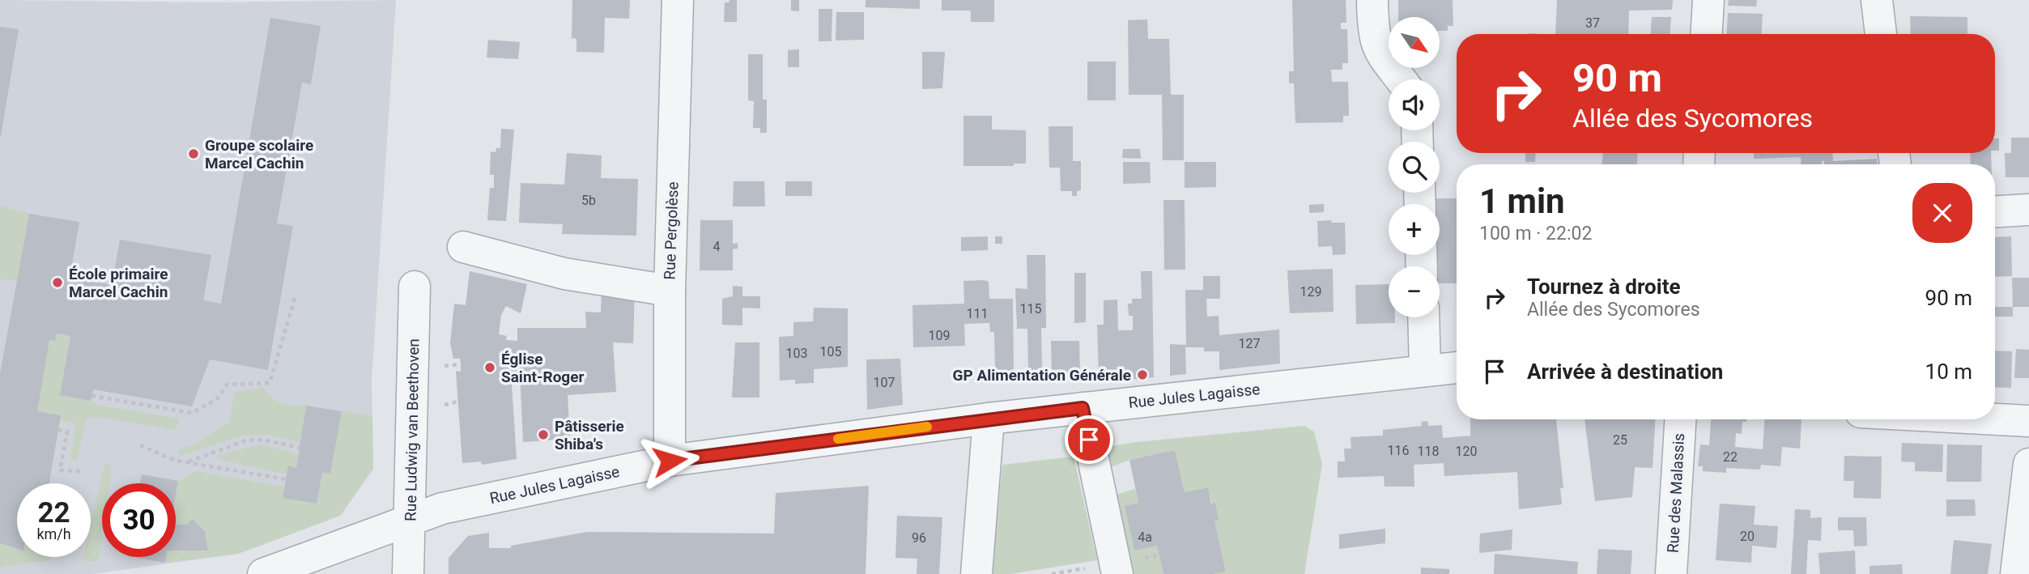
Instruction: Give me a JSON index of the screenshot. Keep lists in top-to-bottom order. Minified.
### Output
{"streets":{"street":["Rue Pergolèse","Rue Jules Lagaisse","Rue Ludwig van Beethoven","Rue des Malassis"]},"crossings":[["Rue Pergolèse","Rue Jules Lagaisse"],["Rue Jules Lagaisse","Rue Ludwig van Beethoven"]],"places":["Groupe scolaire Marcel Cachin","École primaire Marcel Cachin","Église Saint-Roger","GP Alimentation Générale","Pâtisserie Shiba's"],"house_numbers":["37","5b","4","129","115","111","109","127","105","103","107","25","116","118","120","22","20","4a","96"],"north":"bottom right","page":{"map_buttons":["+","−"],"turn":["90 m","Allée des Sycomores"],"heading":["1 min","100 m · 22:02"],"list":[{"name":"Tournez à droite","note":"Allée des Sycomores","value":"90 m"},{"name":"Arrivée à destination","value":"10 m"}],"speed":"22 km/h","limit":"30"}}
